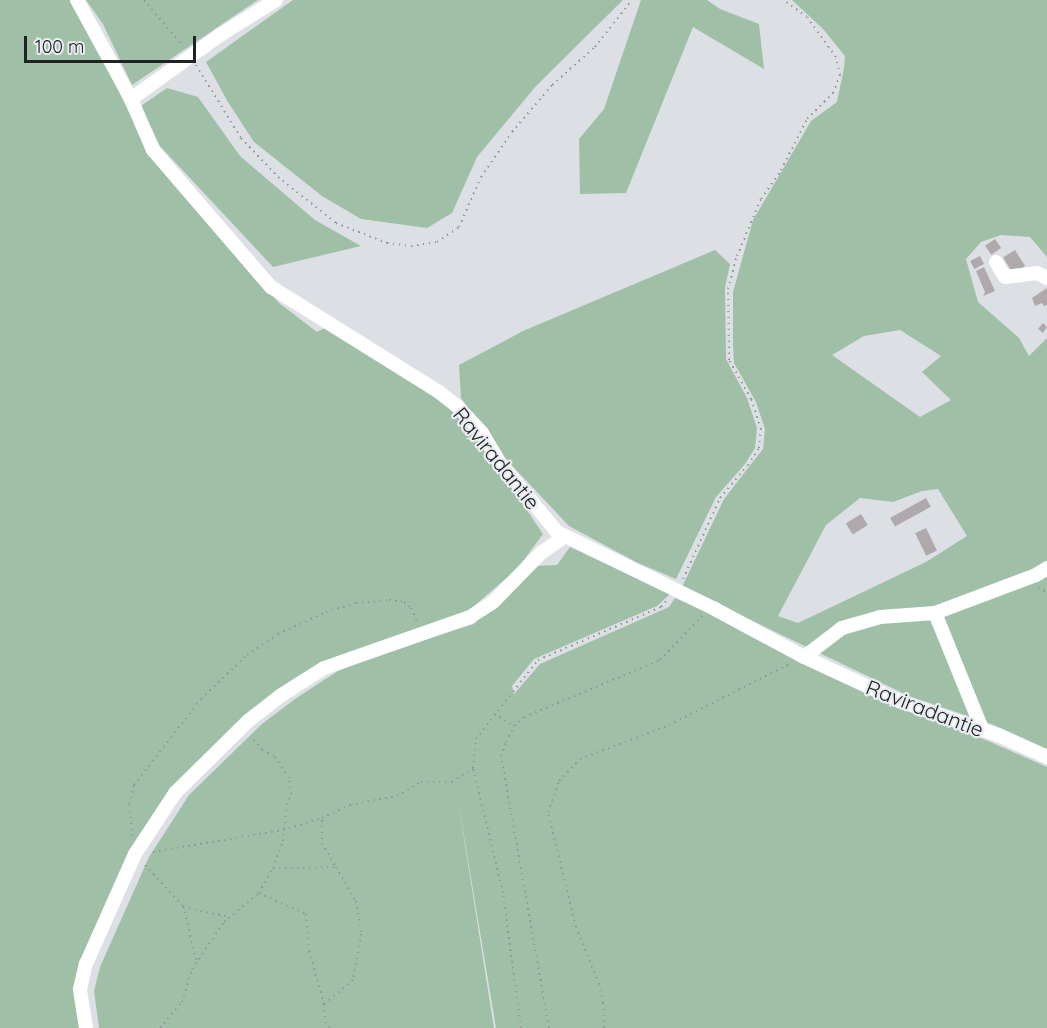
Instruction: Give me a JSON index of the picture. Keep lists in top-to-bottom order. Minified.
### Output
{"streets":{"street":["Raviradantie"]},"scale_bar":"100 m"}
